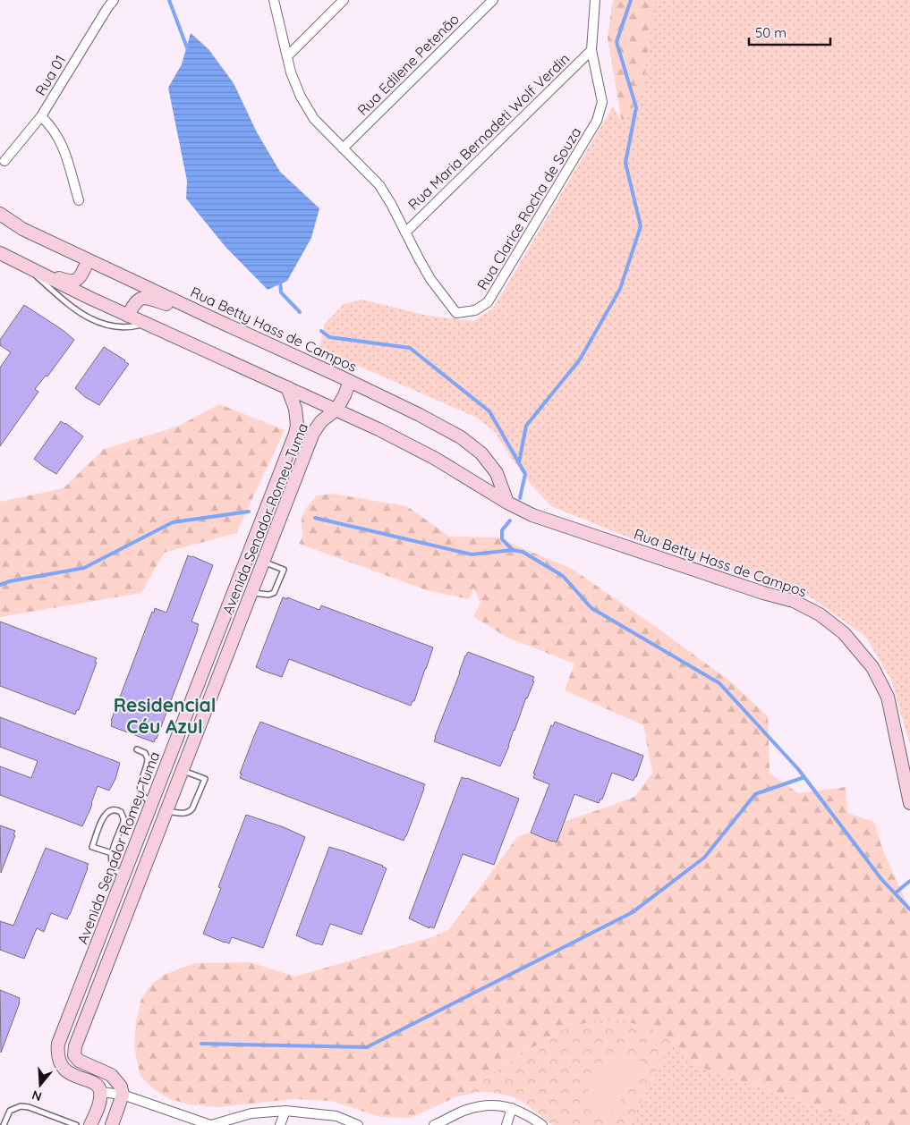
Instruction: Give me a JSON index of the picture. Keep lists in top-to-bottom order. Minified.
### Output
{"streets":{"street":["Rua Edilene Petenão","Rua 01","Rua Maria Bernadeti Wolf Verdin","Rua Clarice Rocha de Souza","Rua Betty Hass de Campos","Avenida Senador Romeu Tuma"]},"crossings":[["Rua Edilene Petenão","Rua Clarice Rocha de Souza"],["Rua Maria Bernadeti Wolf Verdin","Rua Clarice Rocha de Souza"],["Rua Betty Hass de Campos","Avenida Senador Romeu Tuma"]],"districts":["Residencial Céu Azul"],"scale_bar":"50 m","north":"bottom"}
